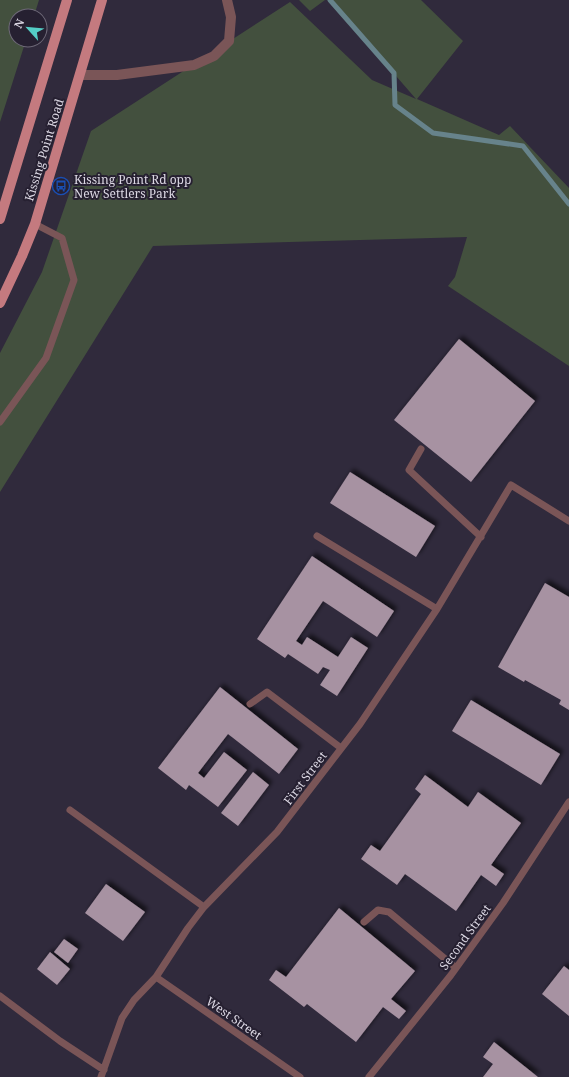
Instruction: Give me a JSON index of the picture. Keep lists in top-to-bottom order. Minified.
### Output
{"streets":{"main road":["Kissing Point Road"],"lane":["First Street","Second Street","West Street"]},"crossings":[["First Street","West Street"]],"places":{"bus stop":["Kissing Point Rd opp New Settlers Park"]},"north":"top left"}
